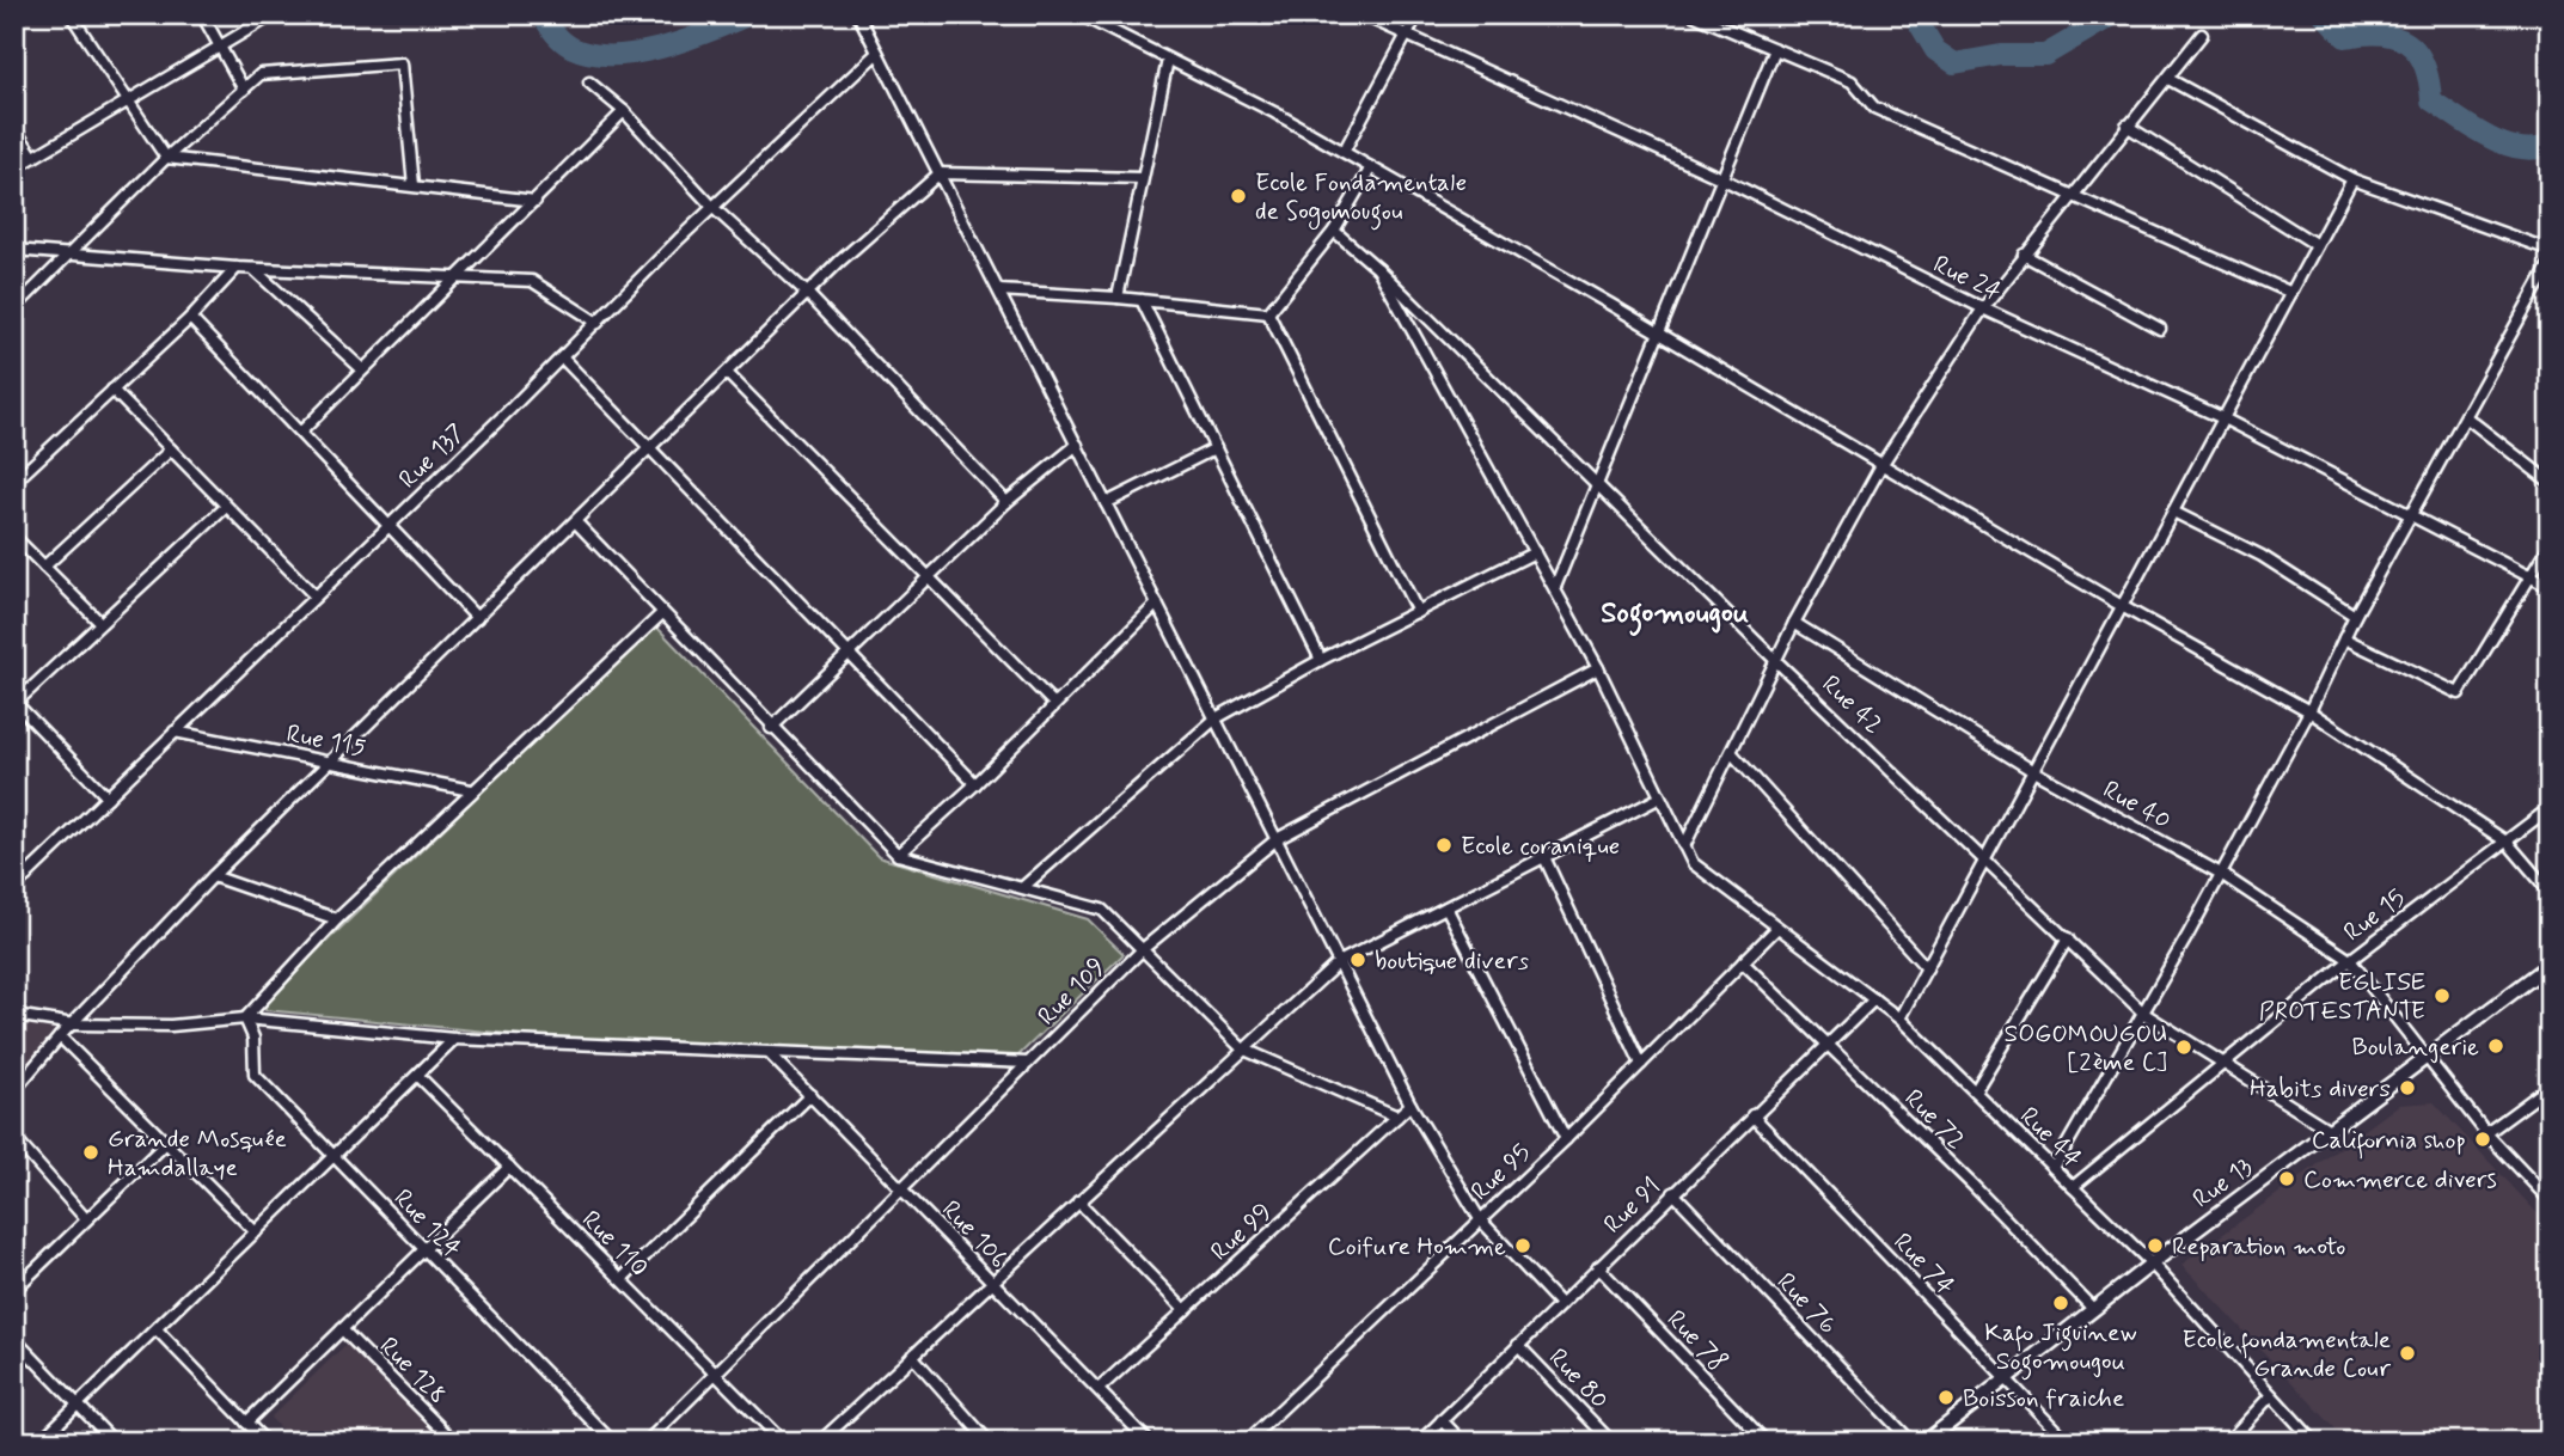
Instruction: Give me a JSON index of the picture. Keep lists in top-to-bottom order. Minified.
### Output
{"streets":{"street":["Rue 24","Rue 137","Rue 42","Rue 115","Rue 40","Rue 15","Rue 109","Rue 72","Rue 44","Rue 95","Rue 13","Rue 91","Rue 124","Rue 99","Rue 106","Rue 110","Rue 74","Rue 76","Rue 78","Rue 128","Rue 80"]},"crossings":[["Rue 137","Rue 115"],["Rue 42","Rue 15"],["Rue 42","Rue 109"],["Rue 42","Rue 44"],["Rue 42","Rue 13"],["Rue 40","Rue 15"],["Rue 40","Rue 13"],["Rue 15","Rue 44"],["Rue 109","Rue 106"],["Rue 109","Rue 110"],["Rue 72","Rue 95"],["Rue 72","Rue 13"],["Rue 72","Rue 91"],["Rue 44","Rue 95"],["Rue 44","Rue 13"],["Rue 44","Rue 91"],["Rue 13","Rue 74"],["Rue 91","Rue 74"],["Rue 91","Rue 76"],["Rue 91","Rue 78"],["Rue 91","Rue 80"],["Rue 99","Rue 106"]],"districts":["Sogomougou"],"places":["Ecole Fondamentale de Sogomougou","Ecole coranique","boutique divers","EGLISE PROTESTANTE","Boulangerie","SOGOMOUGOU [2ème C]","Habits divers","California shop","Grande Mosquée Hamdallaye","Commerce divers","Coifure Homme","Reparation moto","Kafo Jiguinew Sogomougou","Ecole fondamentale Grande Cour","Boisson fraiche"]}
